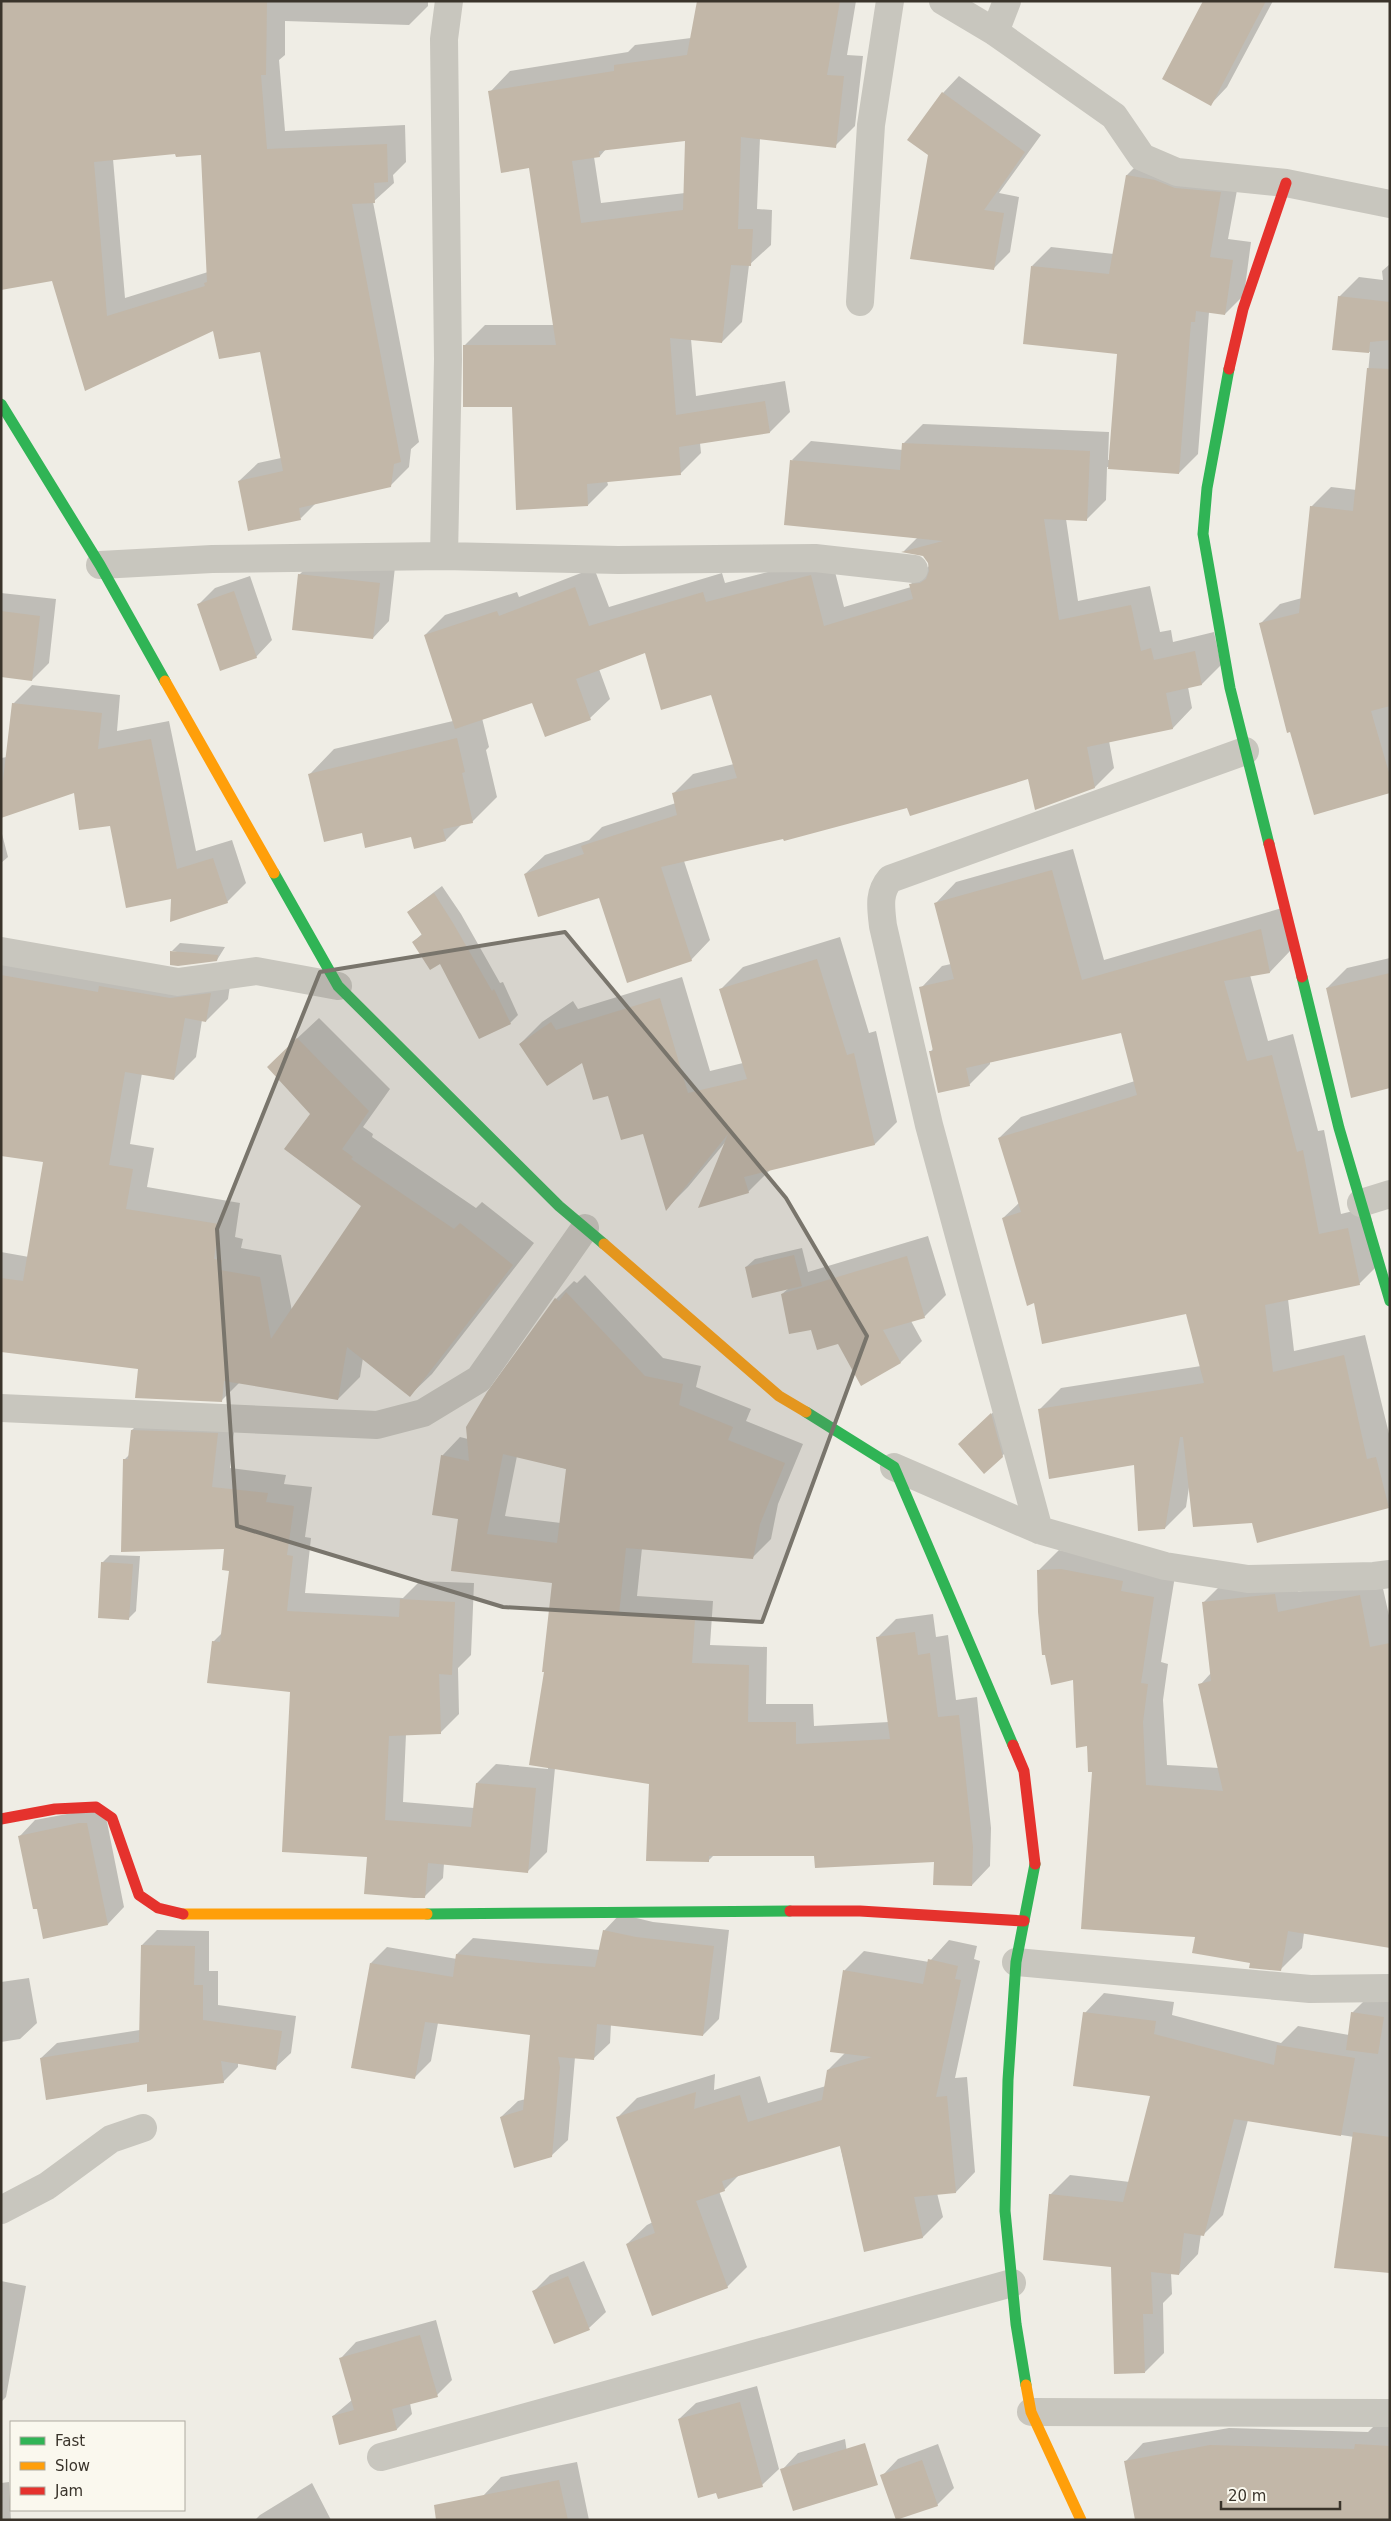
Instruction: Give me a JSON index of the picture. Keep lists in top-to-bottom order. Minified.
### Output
{"legend":["Fast","Slow","Jam"],"scale_bar":"20 m"}
